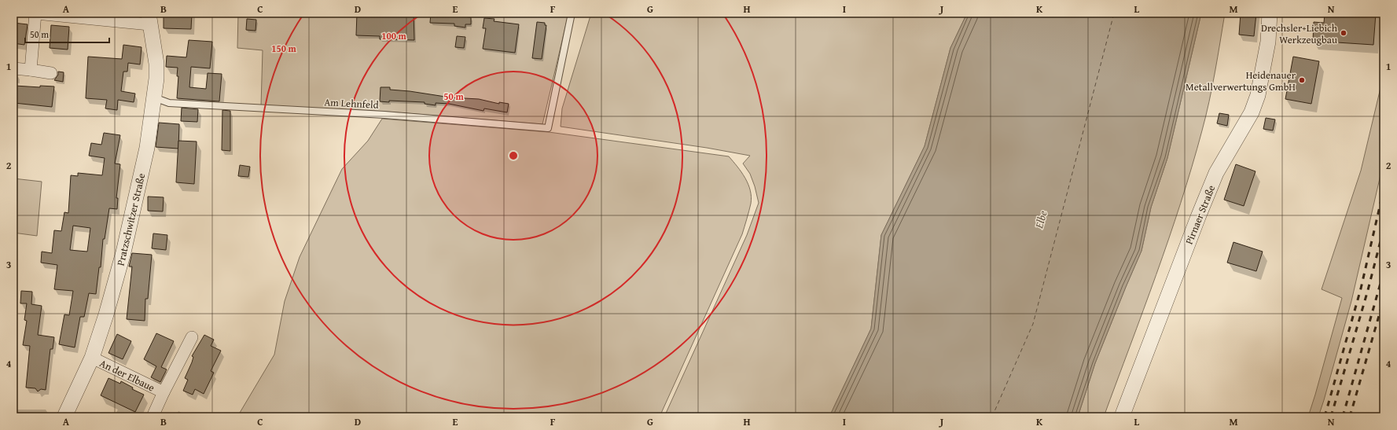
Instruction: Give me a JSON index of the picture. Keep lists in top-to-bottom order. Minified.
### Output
{"streets":{"street":["Pirnaer Straße","Pratzschwitzer Straße","An der Elbaue"],"lane":["Am Lehnfeld"]},"crossings":[["Am Lehnfeld","Pratzschwitzer Straße"],["Pratzschwitzer Straße","An der Elbaue"]],"water":["Elbe"],"places":["Drechsler+Liebich Werkzeugbau","Heidenauer Metallverwertungs GmbH"],"scale_bar":"50 m","grid":{"columns":["A","B","C","D","E","F","G","H","I","J","K","L","M","N"],"rows":["1","2","3","4"]},"rings":["100 m","150 m","50 m"]}
